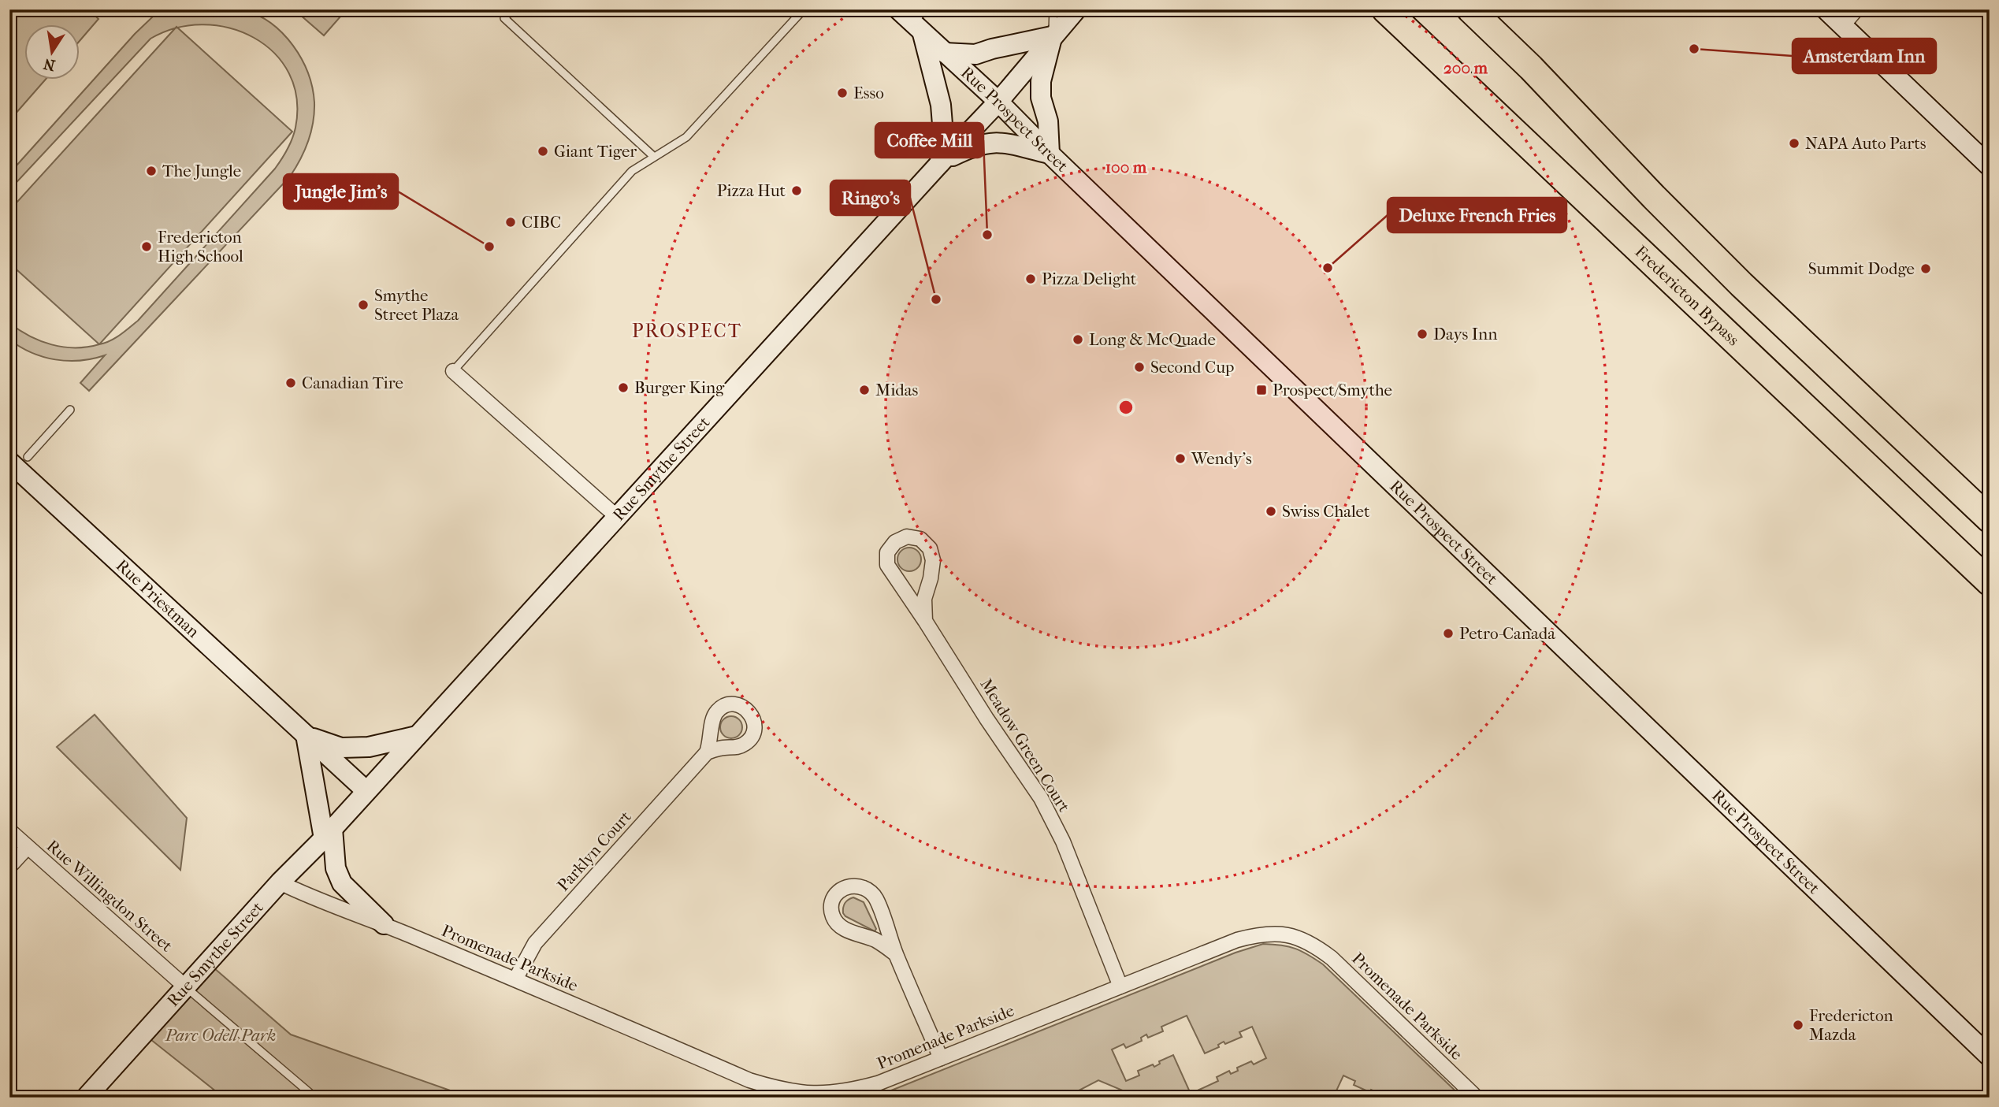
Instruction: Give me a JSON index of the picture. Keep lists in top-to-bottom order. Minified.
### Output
{"streets":{"highway":["Fredericton Bypass"],"main road":["Rue Prospect Street","Rue Smythe Street","Rue Priestman"],"street":["Meadow Green Court","Parklyn Court","Rue Willingdon Street","Promenade Parkside"]},"crossings":[["Rue Prospect Street","Rue Smythe Street"],["Rue Smythe Street","Rue Priestman"],["Rue Smythe Street","Rue Willingdon Street"],["Rue Smythe Street","Promenade Parkside"],["Meadow Green Court","Promenade Parkside"],["Parklyn Court","Promenade Parkside"]],"districts":["PROSPECT"],"parks":["Parc Odell Park"],"places":{"other":["Amsterdam Inn","Esso","NAPA Auto Parts","Giant Tiger","The Jungle","Pizza Hut","CIBC","Coffee Mill","Fredericton High School","Jungle Jim's","Deluxe French Fries","Summit Dodge","Pizza Delight","Ringo's","Smythe Street Plaza","Days Inn","Long & McQuade","Second Cup","Canadian Tire","Burger King","Midas","Wendy's","Swiss Chalet","Petro-Canada","Fredericton Mazda"],"transit":["Prospect/Smythe"]},"north":"bottom","rings":["200 m","100 m"]}
